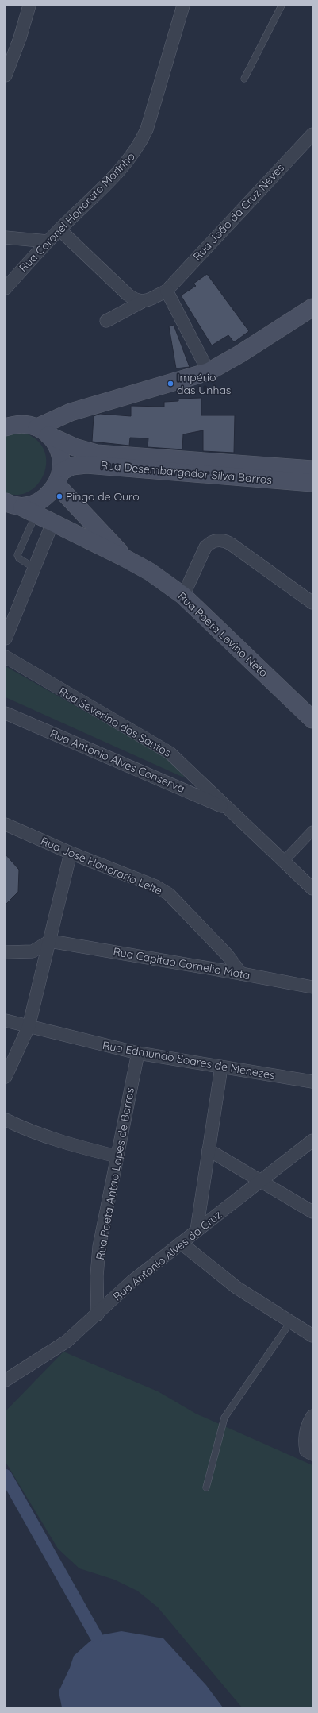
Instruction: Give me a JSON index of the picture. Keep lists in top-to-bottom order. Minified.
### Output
{"streets":{"main road":["Rua Desembargador Silva Barros","Rua Poeta Levino Neto"],"street":["Rua Coronel Honorato Marinho","Rua João da Cruz Neves","Rua Severino dos Santos","Rua Antonio Alves Conserva","Rua Jose Honorario Leite","Rua Capitao Cornelio Mota","Rua Edmundo Soares de Menezes","Rua Poeta Antao Lopes de Barros","Rua Antonio Alves da Cruz"]},"crossings":[["Rua Desembargador Silva Barros","Rua Poeta Levino Neto"],["Rua Severino dos Santos","Rua Antonio Alves Conserva"],["Rua Jose Honorario Leite","Rua Capitao Cornelio Mota"],["Rua Edmundo Soares de Menezes","Rua Poeta Antao Lopes de Barros"],["Rua Poeta Antao Lopes de Barros","Rua Antonio Alves da Cruz"]],"places":["Império das Unhas","Pingo de Ouro"]}
